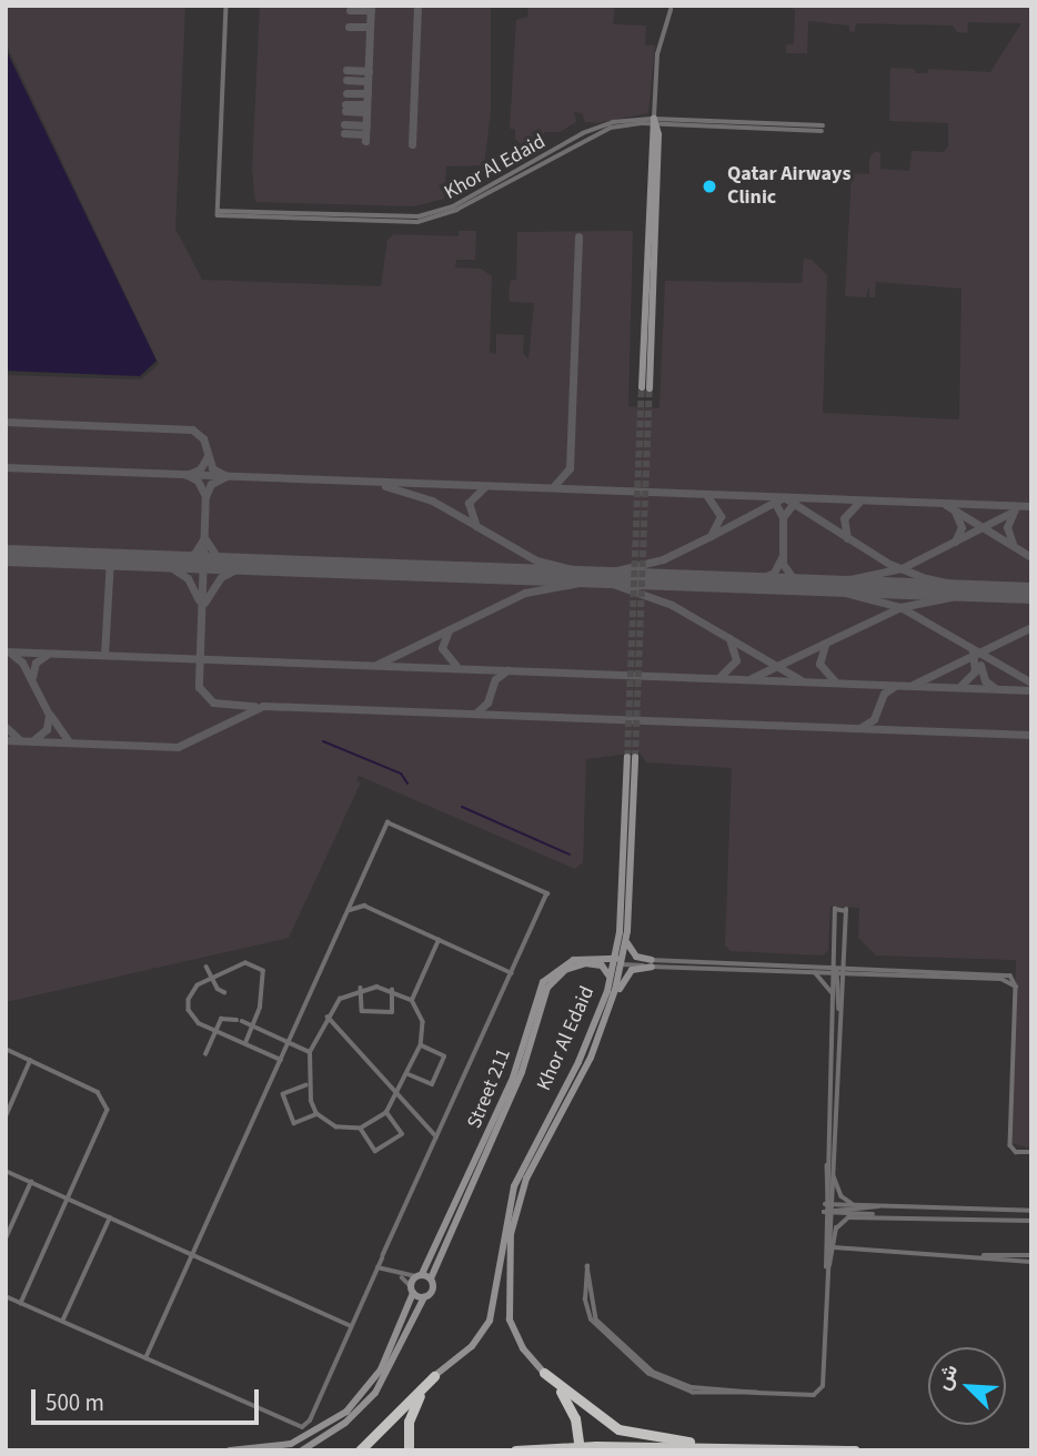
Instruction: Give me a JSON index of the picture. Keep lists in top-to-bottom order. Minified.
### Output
{"streets":{"main road":["Khor Al Edaid","Street 211"]},"crossings":[["Khor Al Edaid","Street 211"]],"places":["Qatar Airways Clinic"],"scale_bar":"500 m","north":"top left"}
